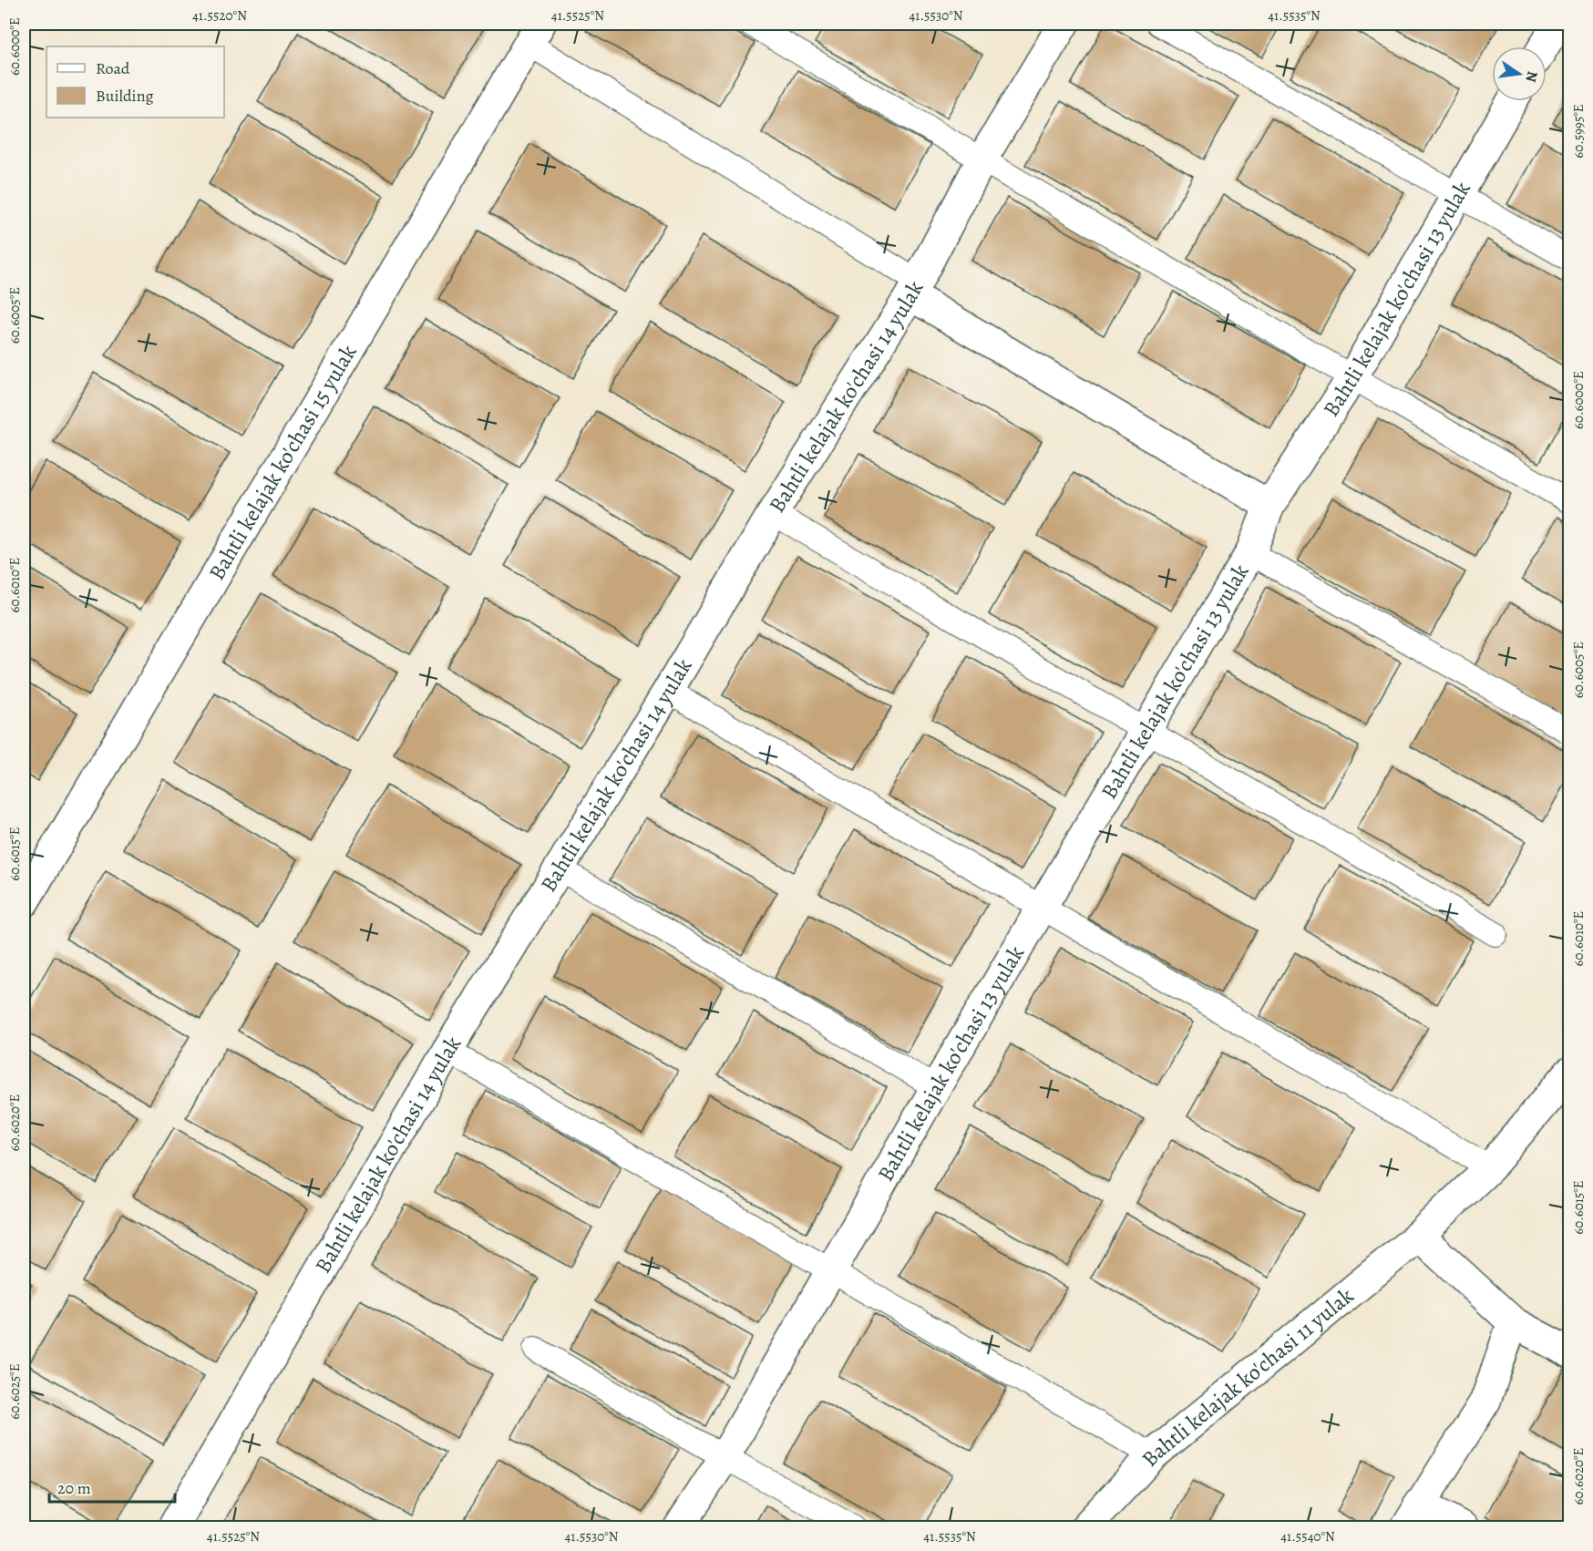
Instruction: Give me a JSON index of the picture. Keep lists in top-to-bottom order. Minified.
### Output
{"streets":{"street":["Bahtli kelajak ko'chasi 13 yulak","Bahtli kelajak ko'chasi 14 yulak","Bahtli kelajak ko'chasi 15 yulak","Bahtli kelajak ko'chasi 11 yulak"]},"legend":["Road","Building"],"scale_bar":"20 m","north":"right","coordinates":["41.5520°N","41.5525°N","41.5530°N","41.5535°N","60.6000°E","60.5995°E","60.6005°E","60.6010°E","60.6015°E","60.6020°E","60.6025°E","41.5540°N"]}
